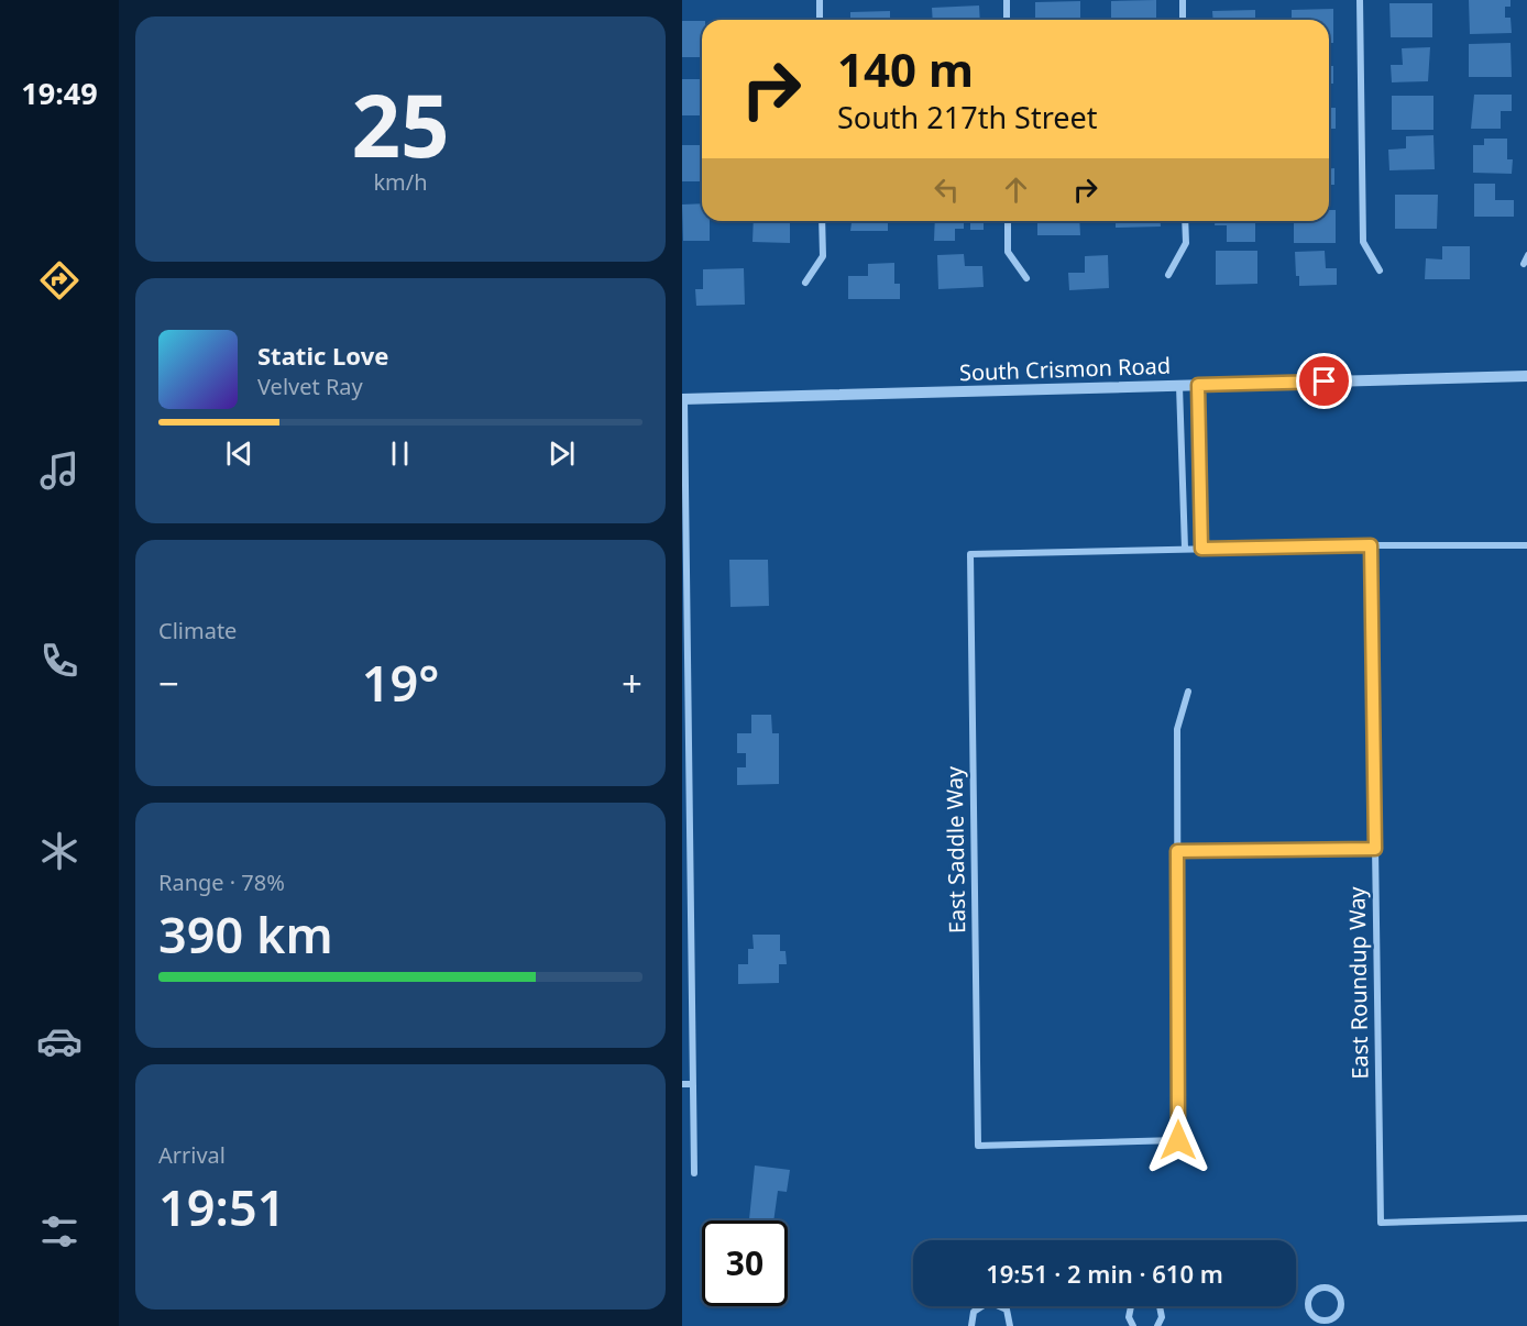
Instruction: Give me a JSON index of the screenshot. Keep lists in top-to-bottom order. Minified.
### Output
{"streets":{"street":["South Crismon Road","East Saddle Way","East Roundup Way"]},"page":{"tabs":"19:49","tile":[["25","km/h"],"Climate",["Range · 78%","390 km"],["Arrival","19:51"]],"turn":["140 m","South 217th Street"],"song":["Static Love","Velvet Ray"],"heat":["−","19°","+"],"limit":"30","trip":"19:51 · 2 min · 610 m"}}
